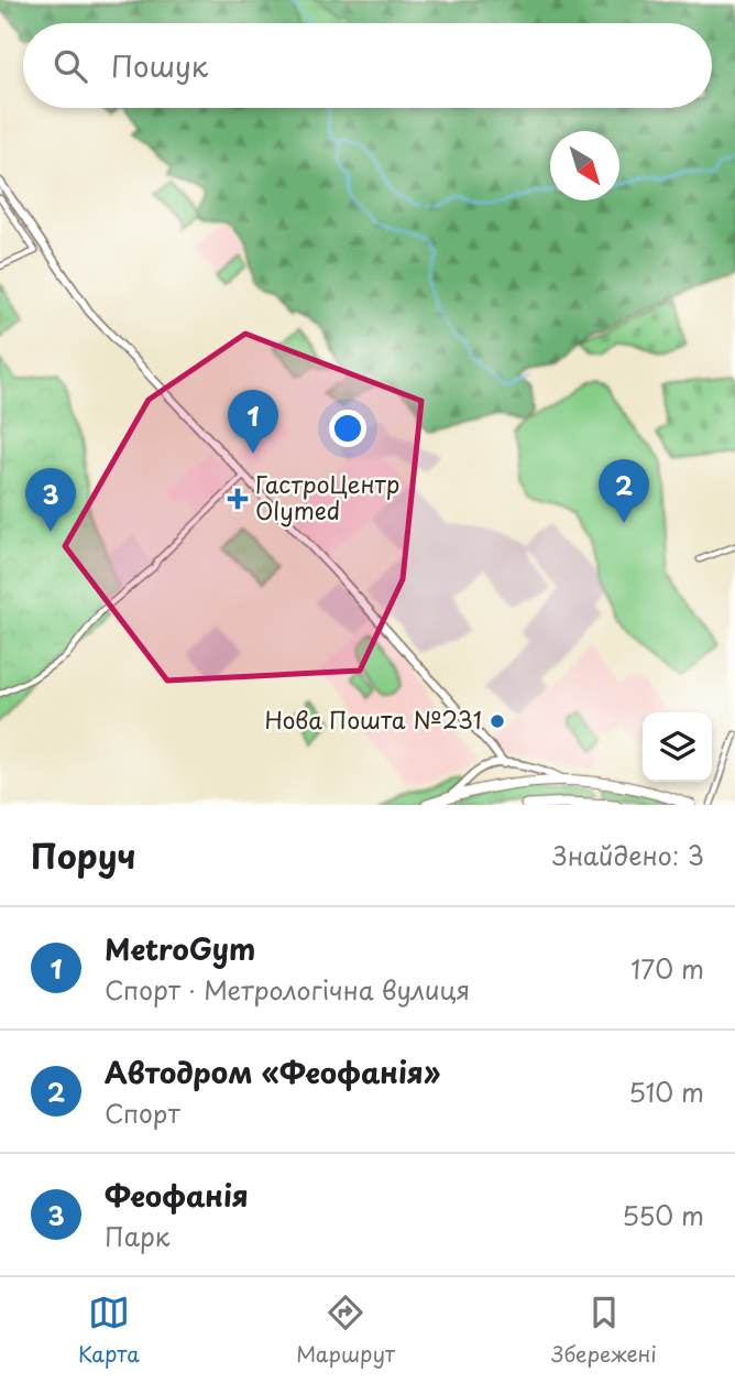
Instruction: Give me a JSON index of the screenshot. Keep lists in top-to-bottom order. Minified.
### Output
{"places":{"health":["ГастроЦентр Olymed"],"other":["Нова Пошта №231"]},"north":"bottom right","page":{"search":"Пошук","pins":["1","2","3"],"heading":["Поруч","Знайдено: 3"],"list":[{"mark":"1","name":"MetroGym","note":"Спорт · Метрологічна вулиця","value":"170 m"},{"mark":"2","name":"Автодром «Феофанія»","note":"Спорт","value":"510 m"},{"mark":"3","name":"Феофанія","note":"Парк","value":"550 m"}],"nav":["Карта","Маршрут","Збережені"]}}
